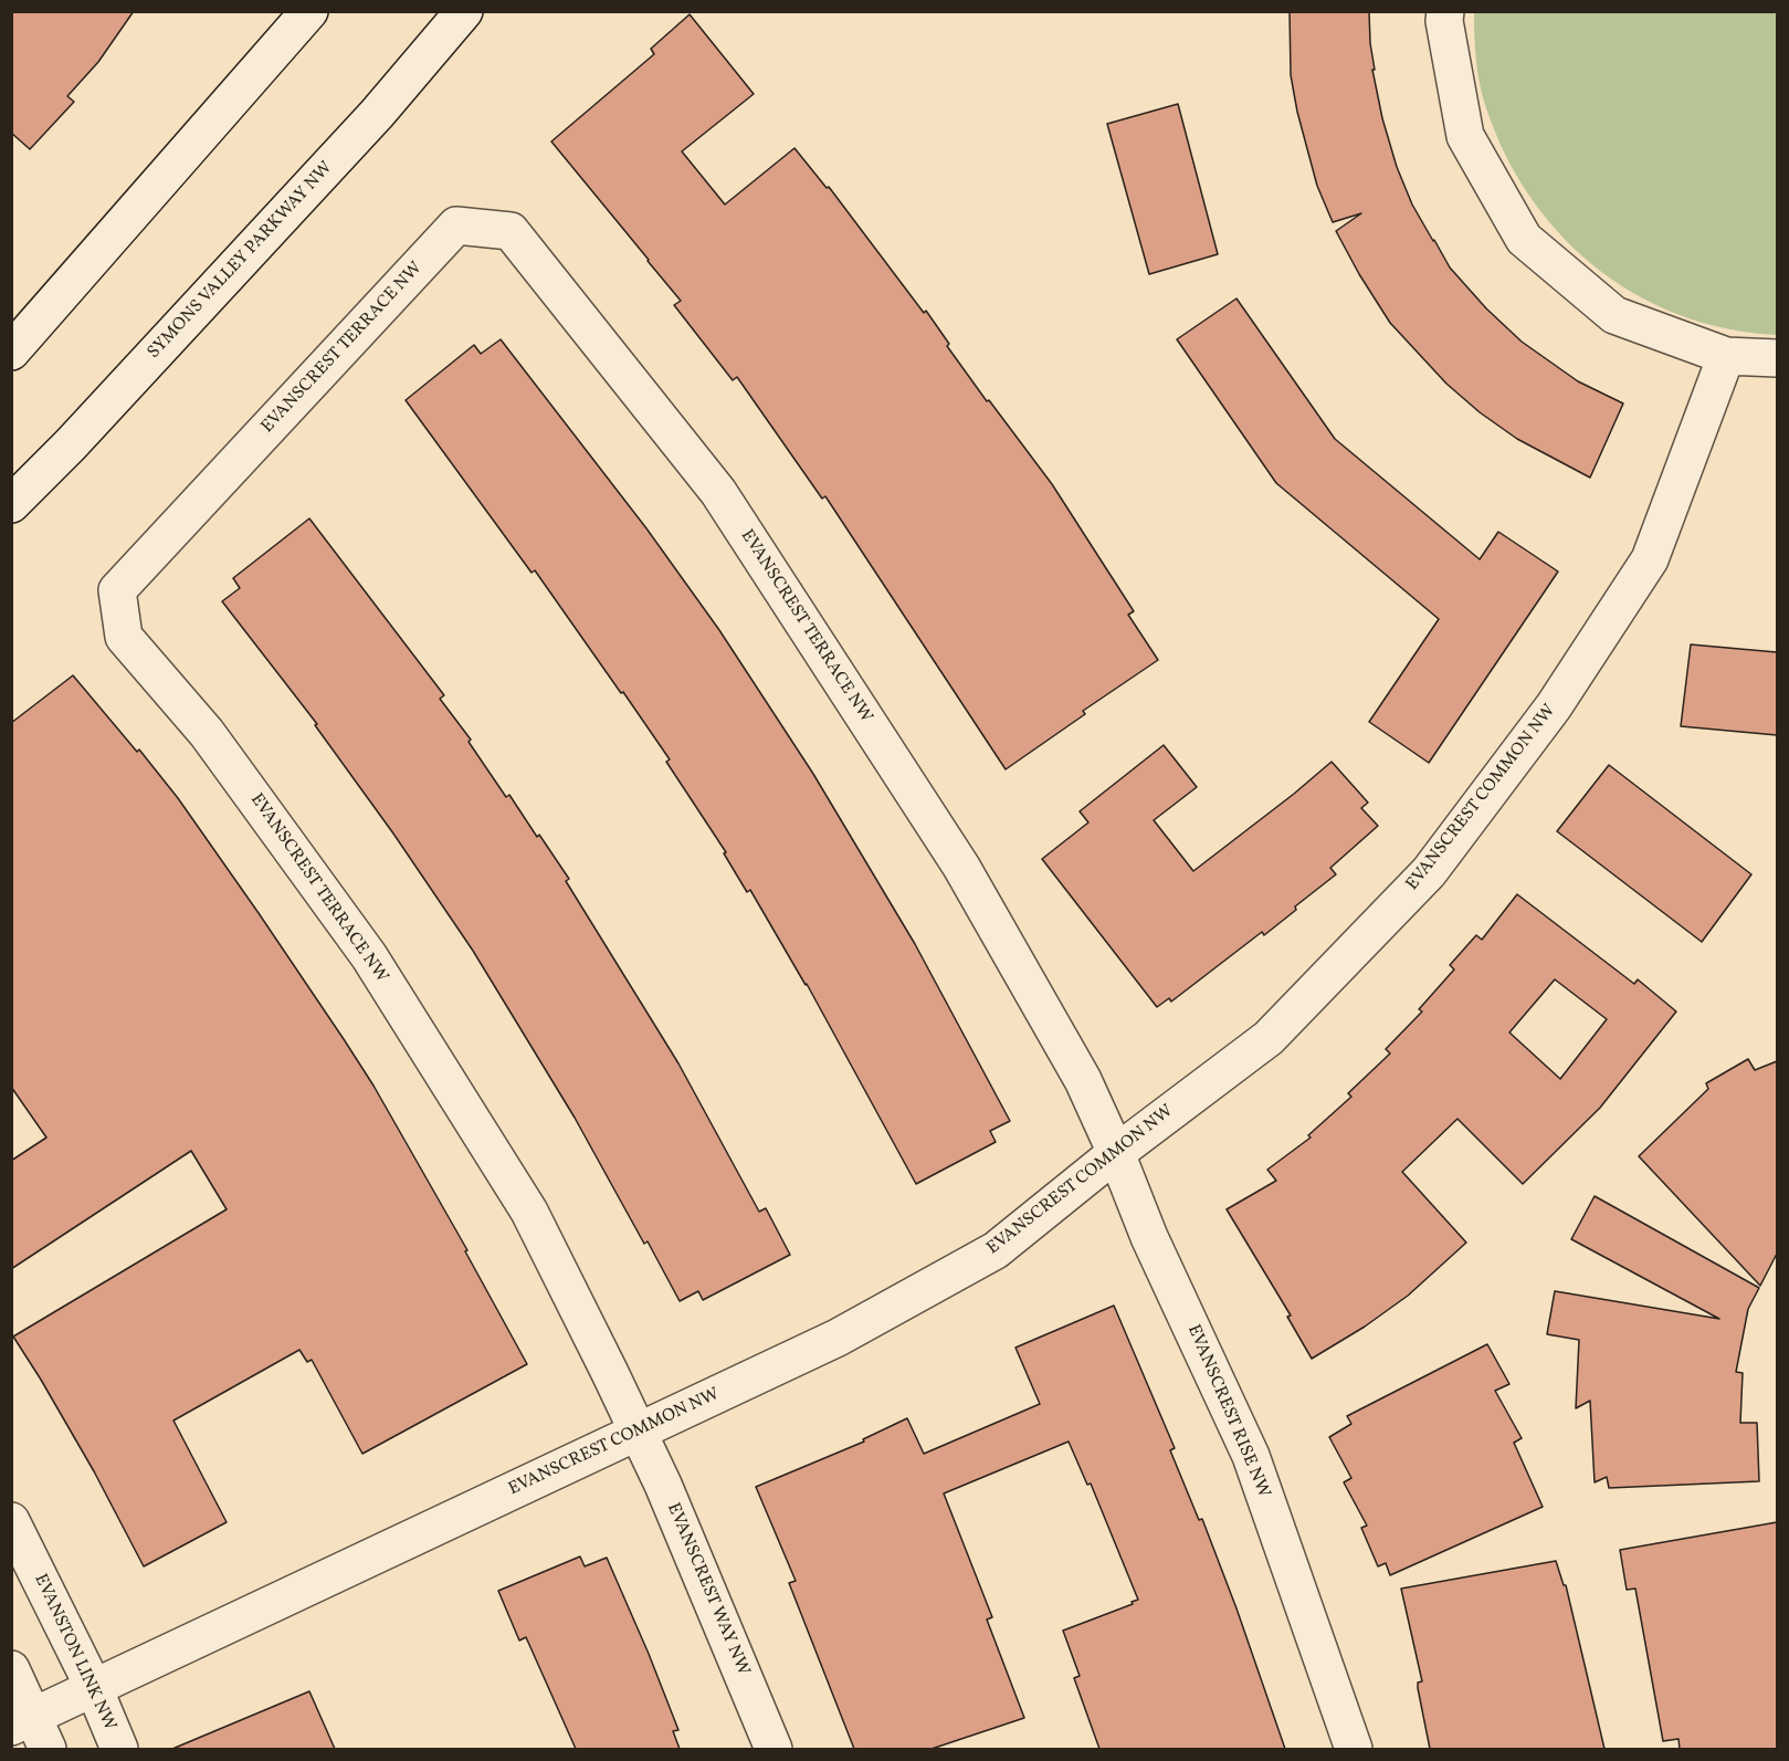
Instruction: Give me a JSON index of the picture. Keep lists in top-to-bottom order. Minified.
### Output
{"streets":{"street":["SYMONS VALLEY PARKWAY NW","EVANSCREST TERRACE NW","EVANSCREST COMMON NW","EVANSCREST RISE NW","EVANSCREST WAY NW","EVANSTON LINK NW"]},"crossings":[["EVANSCREST TERRACE NW","EVANSCREST COMMON NW"],["EVANSCREST TERRACE NW","EVANSCREST RISE NW"],["EVANSCREST TERRACE NW","EVANSCREST WAY NW"],["EVANSCREST COMMON NW","EVANSCREST RISE NW"],["EVANSCREST COMMON NW","EVANSCREST WAY NW"],["EVANSCREST COMMON NW","EVANSTON LINK NW"]]}
